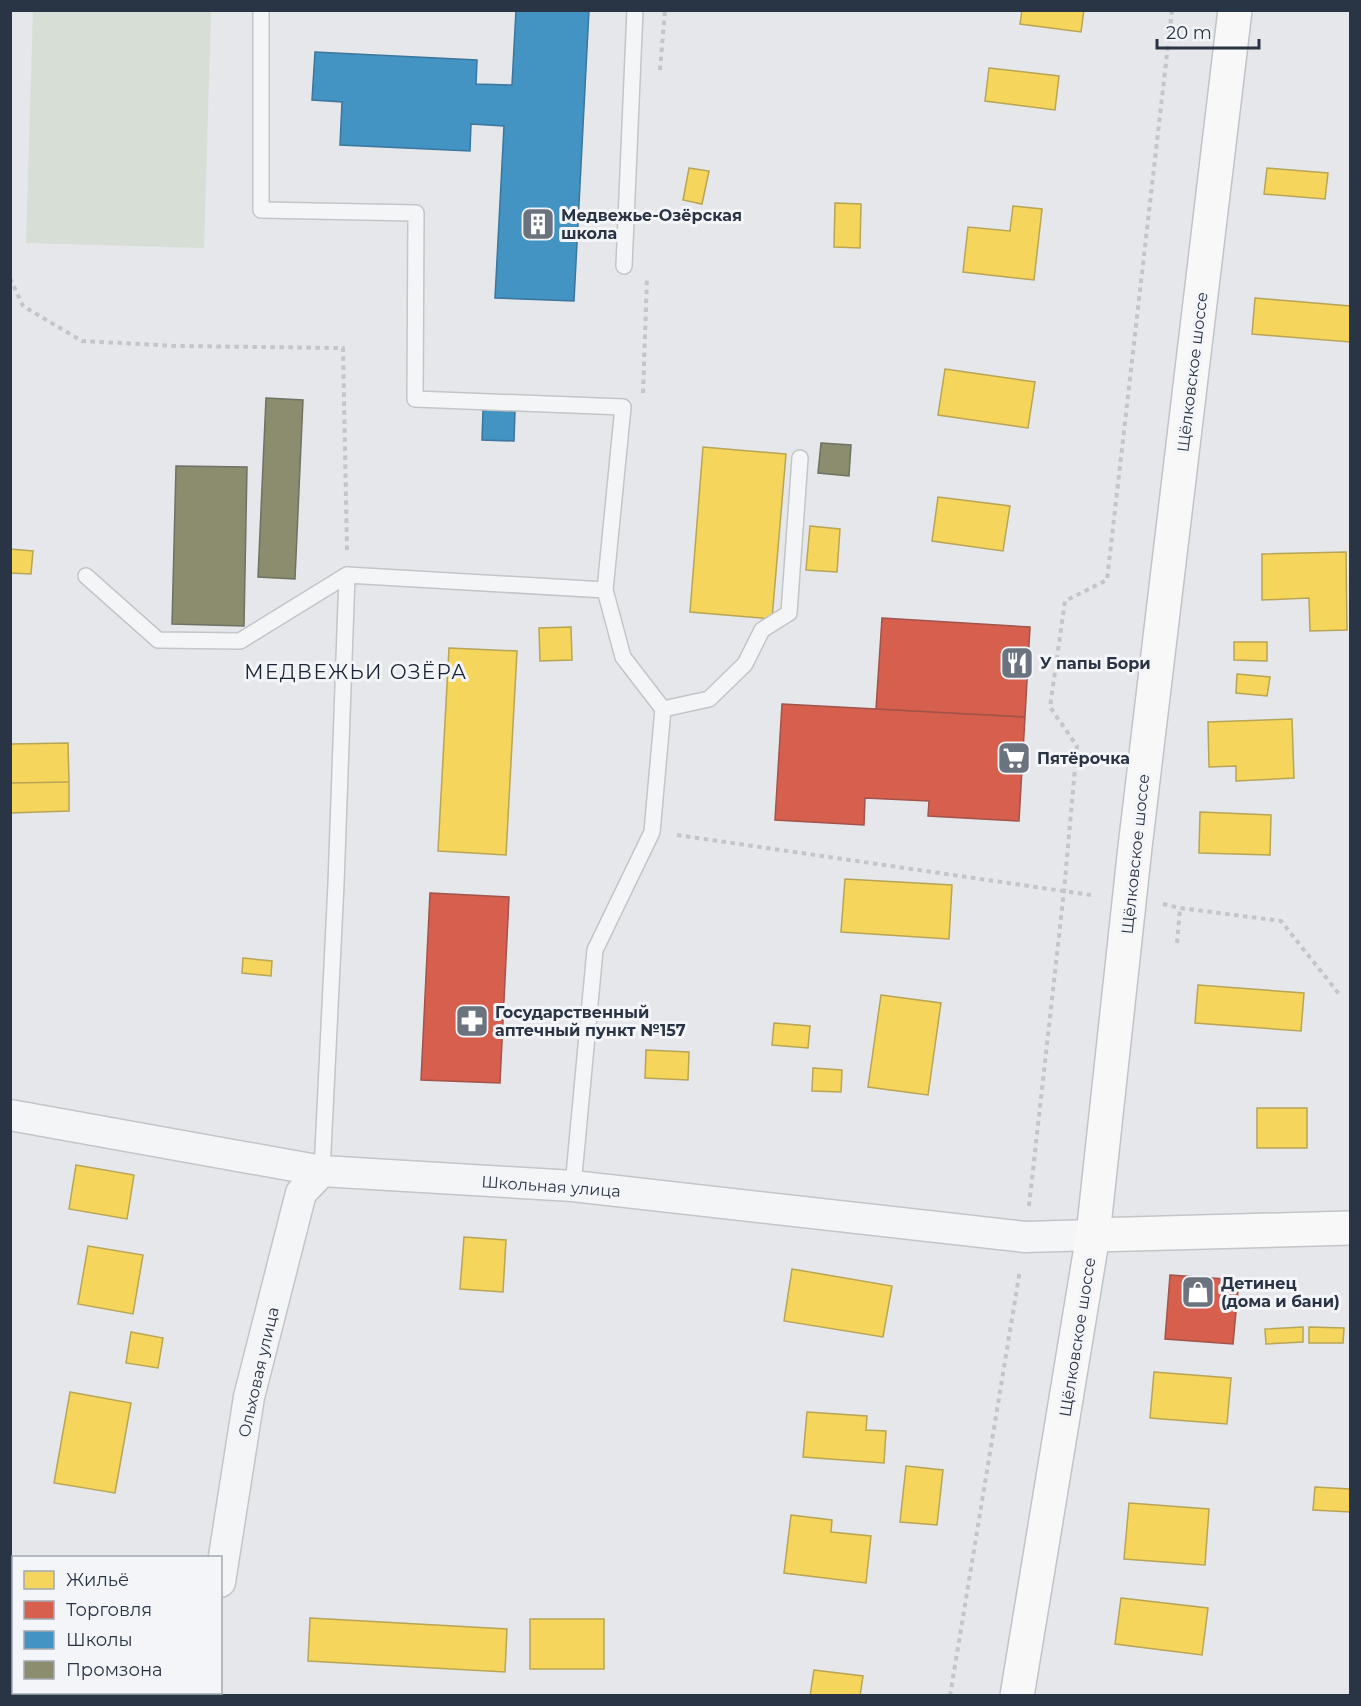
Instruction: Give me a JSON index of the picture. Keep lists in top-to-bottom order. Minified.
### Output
{"streets":{"main road":["Щёлковское шоссе"],"street":["Школьная улица","Ольховая улица"]},"crossings":[["Щёлковское шоссе","Школьная улица"],["Школьная улица","Ольховая улица"]],"districts":["МЕДВЕЖЬИ ОЗЁРА"],"places":{"building":["Медвежье-Озёрская школа"],"restaurant":["У папы Бори"],"supermarket":["Пятёрочка"],"pharmacy":["Государственный аптечный пункт №157"],"shop":["Детинец (дома и бани)"]},"legend":["Жильё","Торговля","Школы","Промзона"],"scale_bar":"20 m"}
